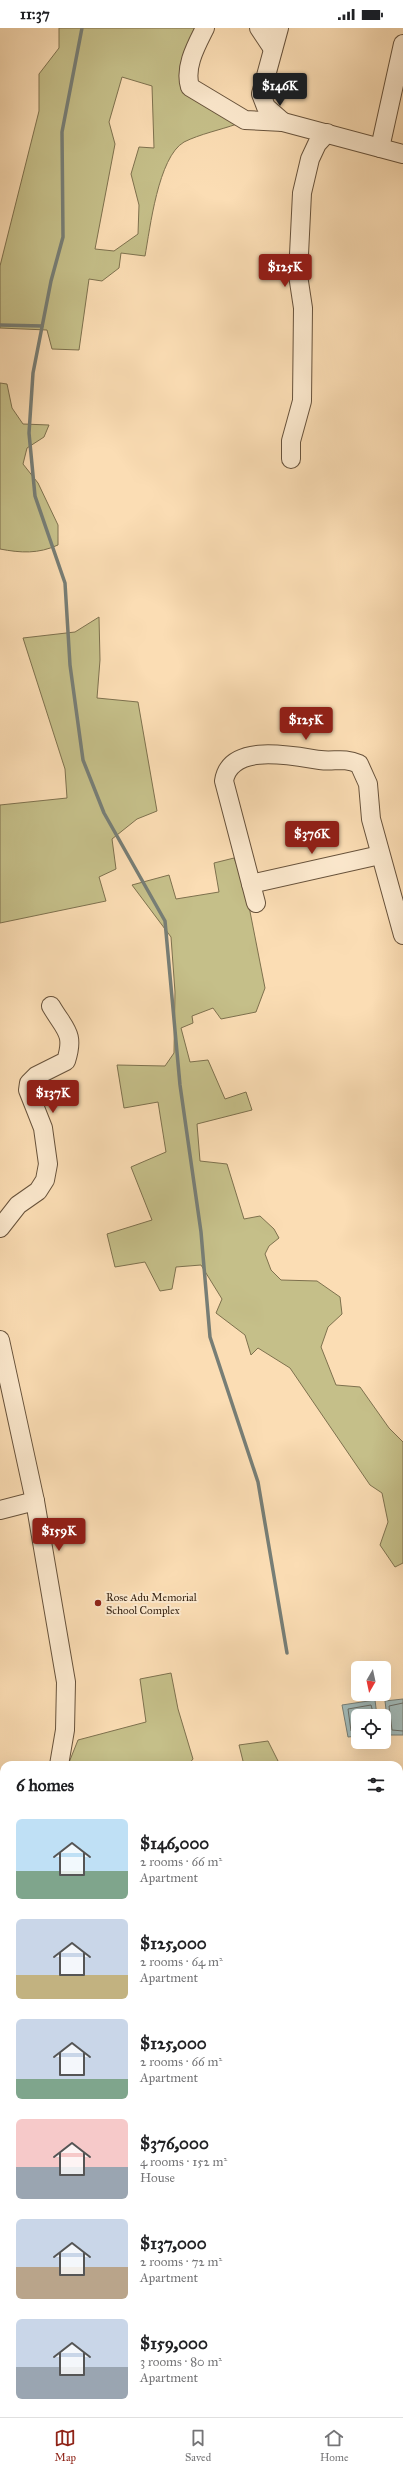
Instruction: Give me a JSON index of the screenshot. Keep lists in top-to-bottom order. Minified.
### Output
{"places":["Rose Adu Memorial School Complex"],"north":"bottom","page":{"status":"11:37","price":["$146K","$125K","$125K","$376K","$137K","$159K"],"heading":"6 homes","list":[{"name":"$146,000","note":"2 rooms · 66 m² · Apartment"},{"name":"$125,000","note":"2 rooms · 64 m² · Apartment"},{"name":"$125,000","note":"2 rooms · 66 m² · Apartment"},{"name":"$376,000","note":"4 rooms · 152 m² · House"},{"name":"$137,000","note":"2 rooms · 72 m² · Apartment"},{"name":"$159,000","note":"3 rooms · 80 m² · Apartment"}],"tabs":["Map","Saved","Home"]}}
